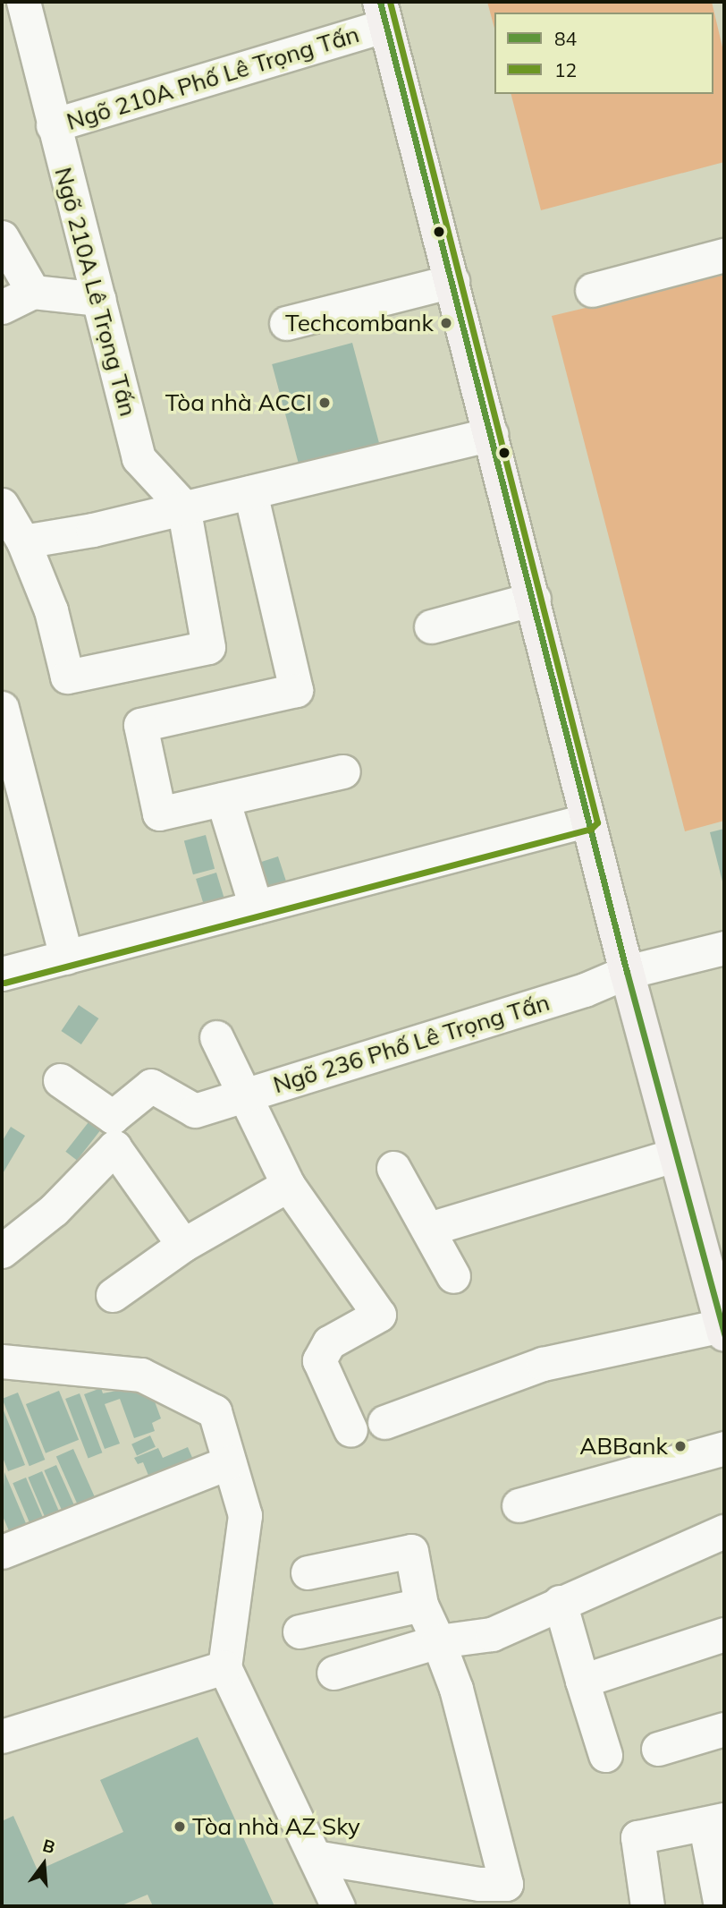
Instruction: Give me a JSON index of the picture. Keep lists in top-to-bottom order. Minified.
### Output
{"streets":{"street":["Ngõ 210A Phố Lê Trọng Tấn","Ngõ 210A Lê Trọng Tấn","Ngõ 236 Phố Lê Trọng Tấn"]},"crossings":[["Ngõ 210A Phố Lê Trọng Tấn","Ngõ 210A Lê Trọng Tấn"]],"places":["Techcombank","Tòa nhà ACCI","ABBank","Tòa nhà AZ Sky"],"lines":["transit line 84","transit line 12"],"legend":["84","12"],"north":"top"}
